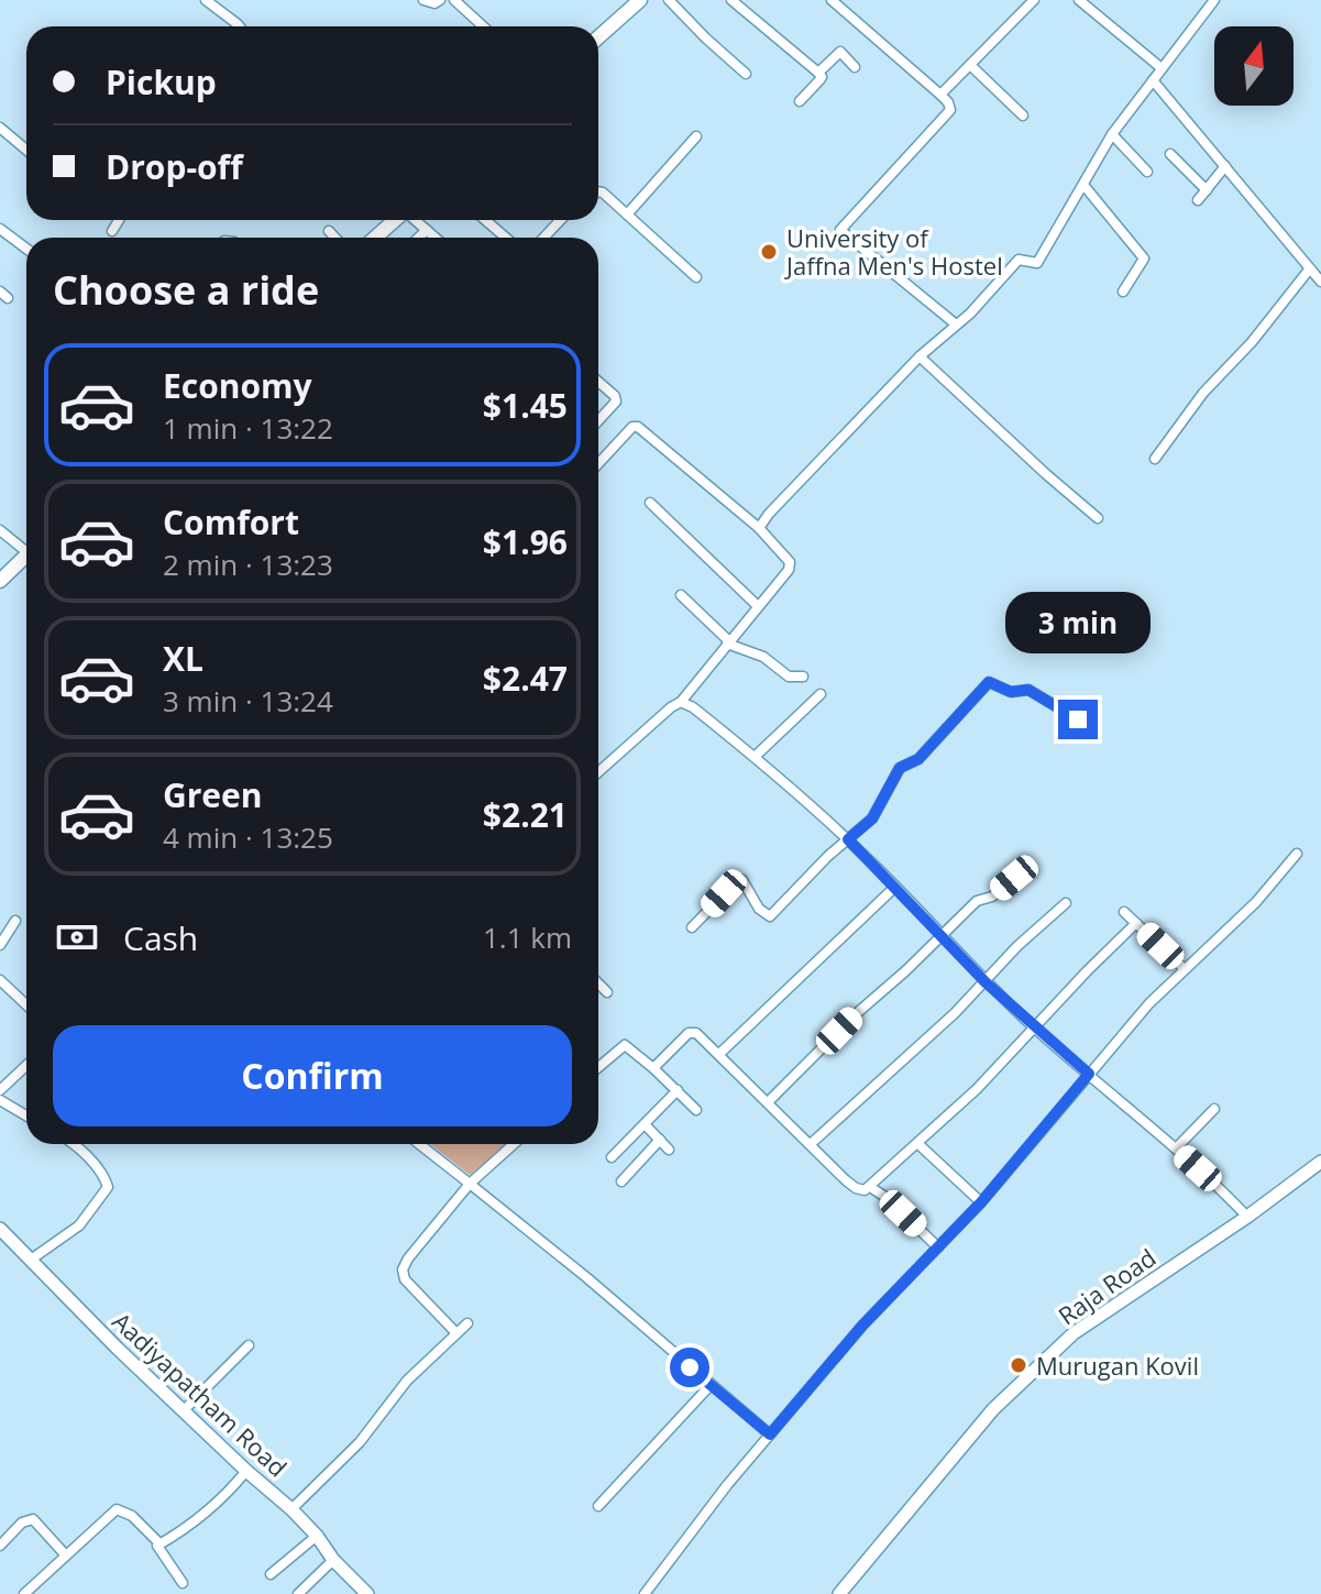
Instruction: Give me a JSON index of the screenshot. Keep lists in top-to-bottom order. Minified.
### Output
{"streets":{"street":["Raja Road","Aadiyapatham Road"]},"places":["University of Jaffna Men's Hostel","Murugan Kovil"],"north":"top","page":{"banner":["Pickup","Drop-off"],"heading":"Choose a ride","list":[{"name":"Economy","note":"1 min · 13:22","value":"$1.45"},{"name":"Comfort","note":"2 min · 13:23","value":"$1.96"},{"name":"XL","note":"3 min · 13:24","value":"$2.47"},{"name":"Green","note":"4 min · 13:25","value":"$2.21"}],"bubble":"3 min","pay":["Cash","1.1 km"],"buttons":"Confirm"}}
